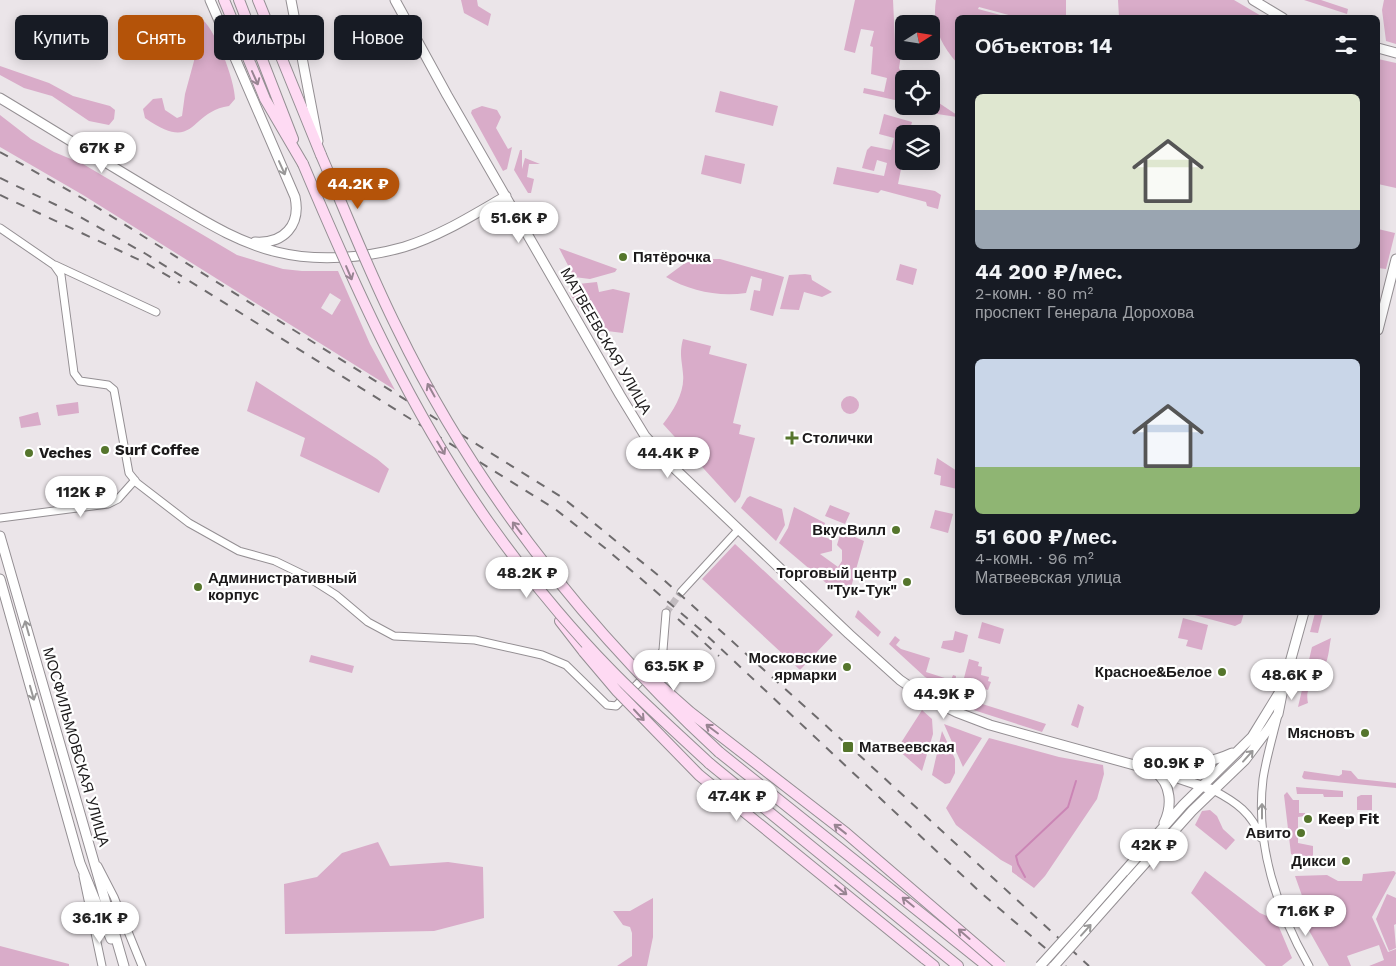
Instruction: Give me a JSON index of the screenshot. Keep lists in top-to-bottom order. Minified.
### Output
{"streets":{"street":["МАТВЕЕВСКАЯ УЛИЦА","МОСФИЛЬМОВСКАЯ УЛИЦА"]},"places":{"other":["Пятёрочка","Surf Coffee","Veches","ВкусВилл","Торговый центр \"Тук-Тук\"","Административный корпус","Московские ярмарки","Красное&Белое","Мясновъ","Keep Fit","Авито","Дикси"],"health":["Столички"],"transit":["Матвеевская"]},"north":"right","page":{"chip":["Купить","Снять","Фильтры","Новое"],"heading":"Объектов: 14","list":[{"name":"44 200 ₽/мес.","note":"2-комн. · 80 m² · проспект Генерала Дорохова"},{"name":"51 600 ₽/мес.","note":"4-комн. · 96 m² · Матвеевская улица"}],"price":["67K ₽","44.2K ₽","51.6K ₽","44.4K ₽","112K ₽","48.2K ₽","63.5K ₽","48.6K ₽","44.9K ₽","80.9K ₽","47.4K ₽","42K ₽","71.6K ₽","36.1K ₽"]}}
